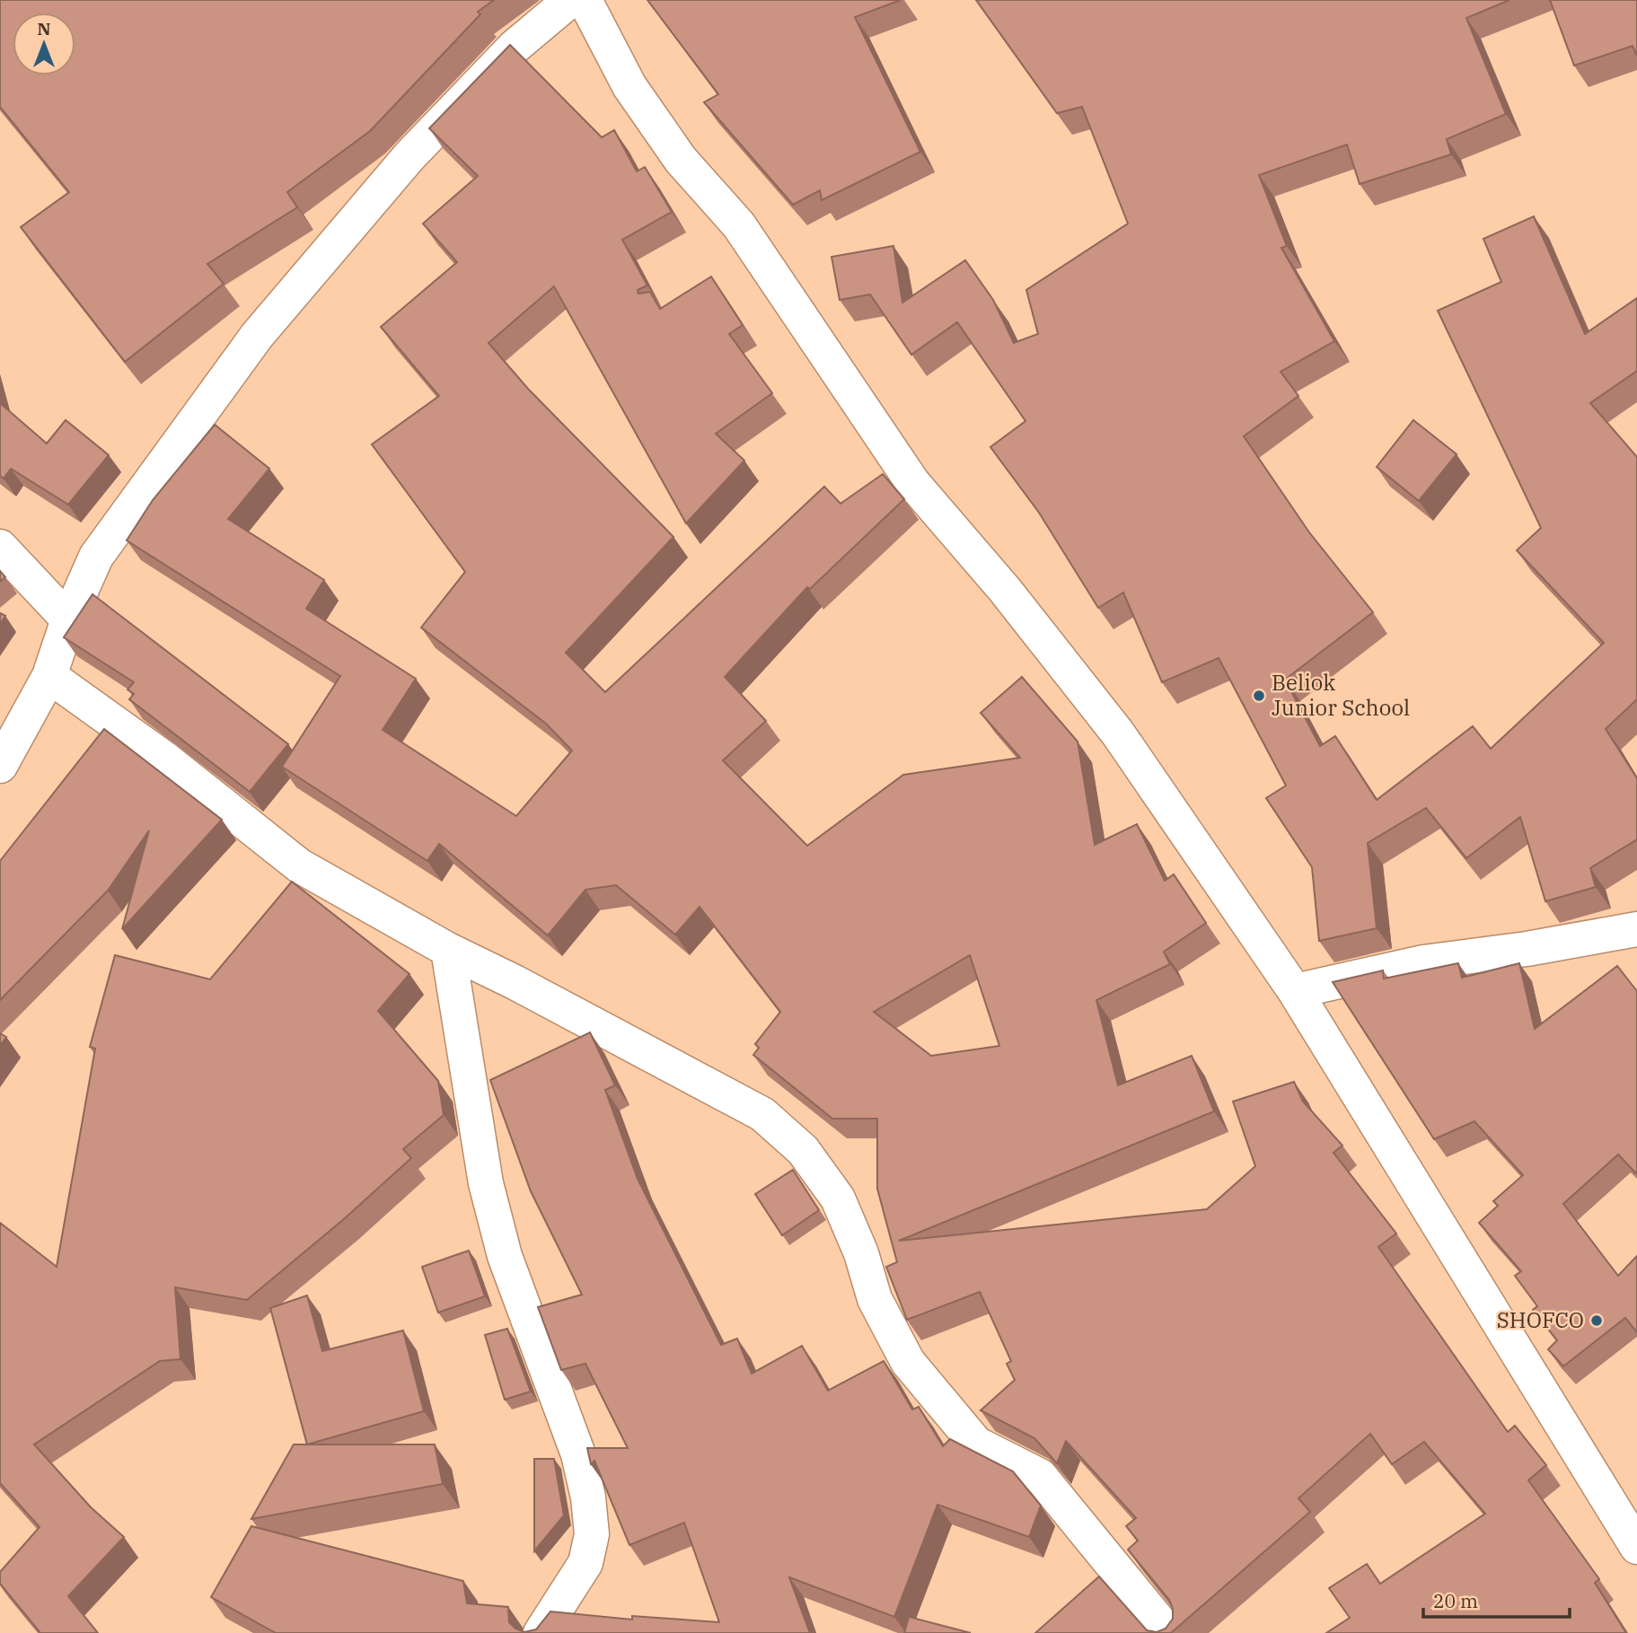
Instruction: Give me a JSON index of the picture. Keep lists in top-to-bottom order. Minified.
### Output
{"places":["Beliok Junior School","SHOFCO"],"scale_bar":"20 m","north":"top"}
